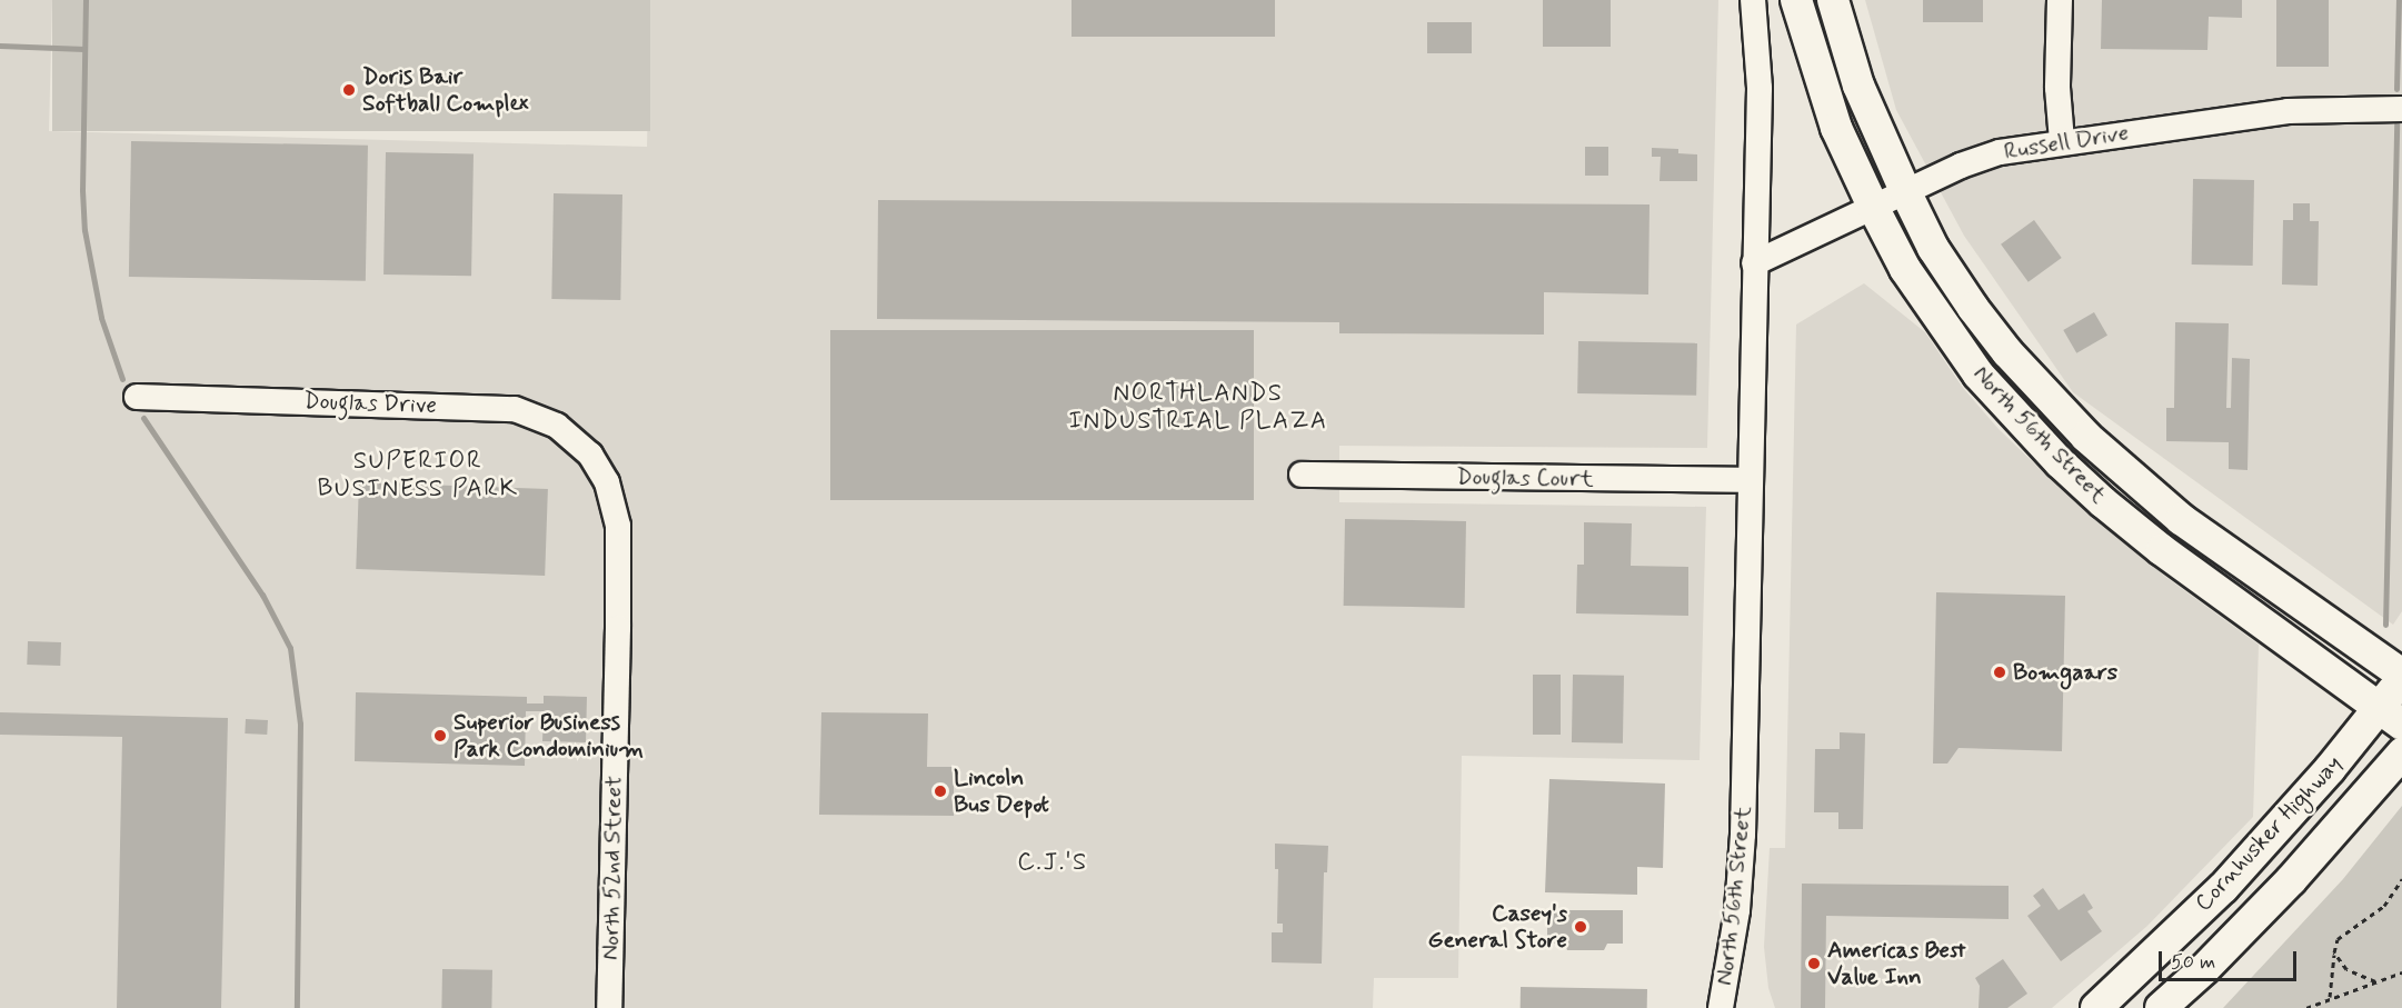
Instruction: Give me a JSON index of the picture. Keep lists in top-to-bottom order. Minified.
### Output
{"streets":{"main road":["North 56th Street","Cornhusker Highway"],"street":["Russell Drive","Douglas Drive","Douglas Court","North 52nd Street"]},"crossings":[["Russell Drive","North 56th Street"],["Douglas Drive","North 52nd Street"],["North 56th Street","Douglas Court"],["North 56th Street","Cornhusker Highway"]],"districts":["NORTHLANDS INDUSTRIAL PLAZA","SUPERIOR BUSINESS PARK","C.J.'S"],"places":["Doris Bair Softball Complex","Bomgaars","Superior Business Park Condominium","Lincoln Bus Depot","Casey's General Store","Americas Best Value Inn"],"scale_bar":"50 m"}
